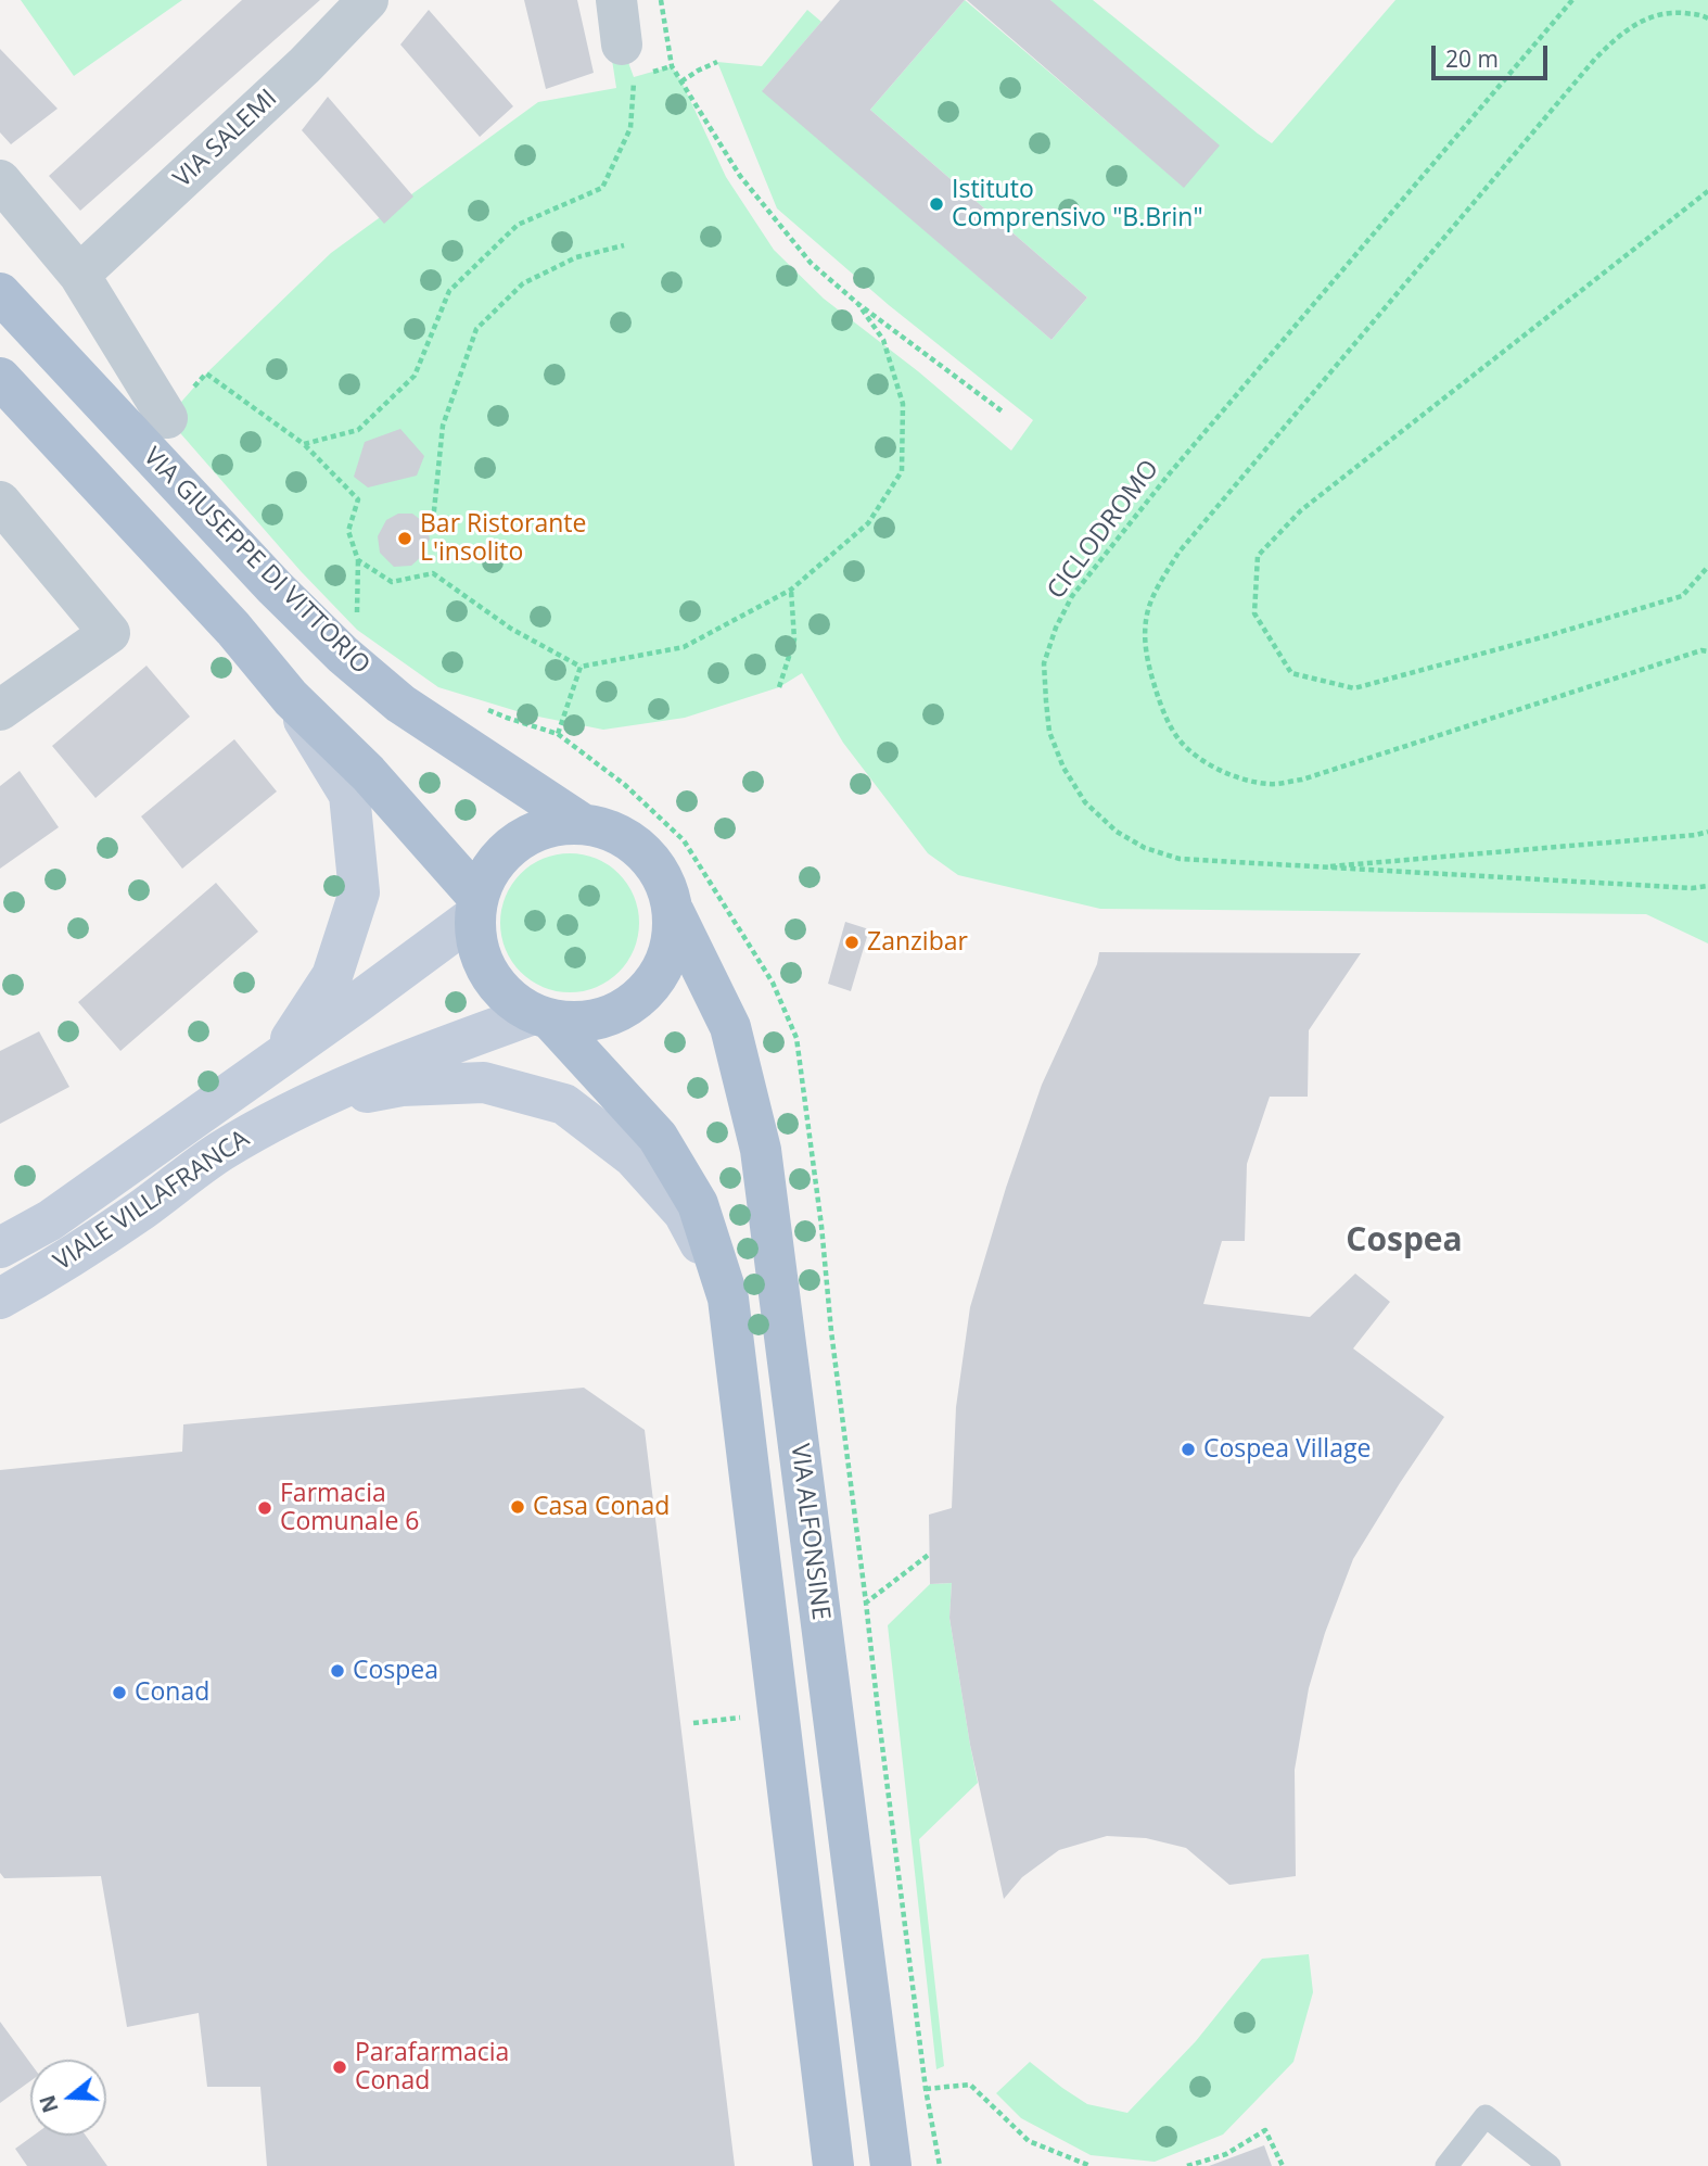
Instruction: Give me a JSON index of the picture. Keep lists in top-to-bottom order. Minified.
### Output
{"streets":{"main road":["VIA GIUSEPPE DI VITTORIO","VIALE VILLAFRANCA","VIA ALFONSINE"],"street":["VIA SALEMI"],"path":["CICLODROMO"]},"crossings":[["VIA GIUSEPPE DI VITTORIO","VIALE VILLAFRANCA"],["VIA GIUSEPPE DI VITTORIO","VIA ALFONSINE"],["VIALE VILLAFRANCA","VIA ALFONSINE"]],"districts":["Cospea"],"places":["Istituto Comprensivo \"B.Brin\"","Bar Ristorante L'insolito","Zanzibar","Cospea Village","Casa Conad","Farmacia Comunale 6","Cospea","Conad","Parafarmacia Conad"],"scale_bar":"20 m","north":"left"}
